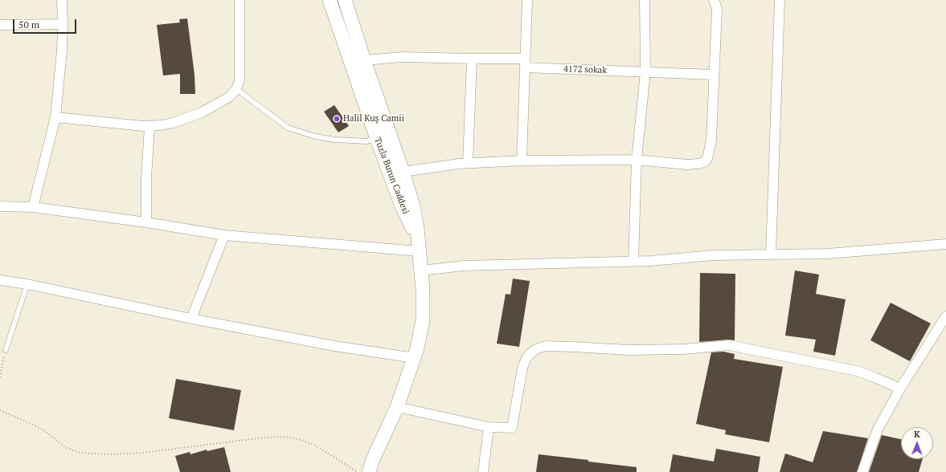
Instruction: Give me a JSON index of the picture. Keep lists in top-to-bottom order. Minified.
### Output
{"streets":{"main road":["Tuzla Burun Caddesi"],"street":["4172 sokak"]},"crossings":[["4172 sokak","Tuzla Burun Caddesi"]],"places":["Halil Kuş Camii"],"scale_bar":"50 m","north":"top"}
